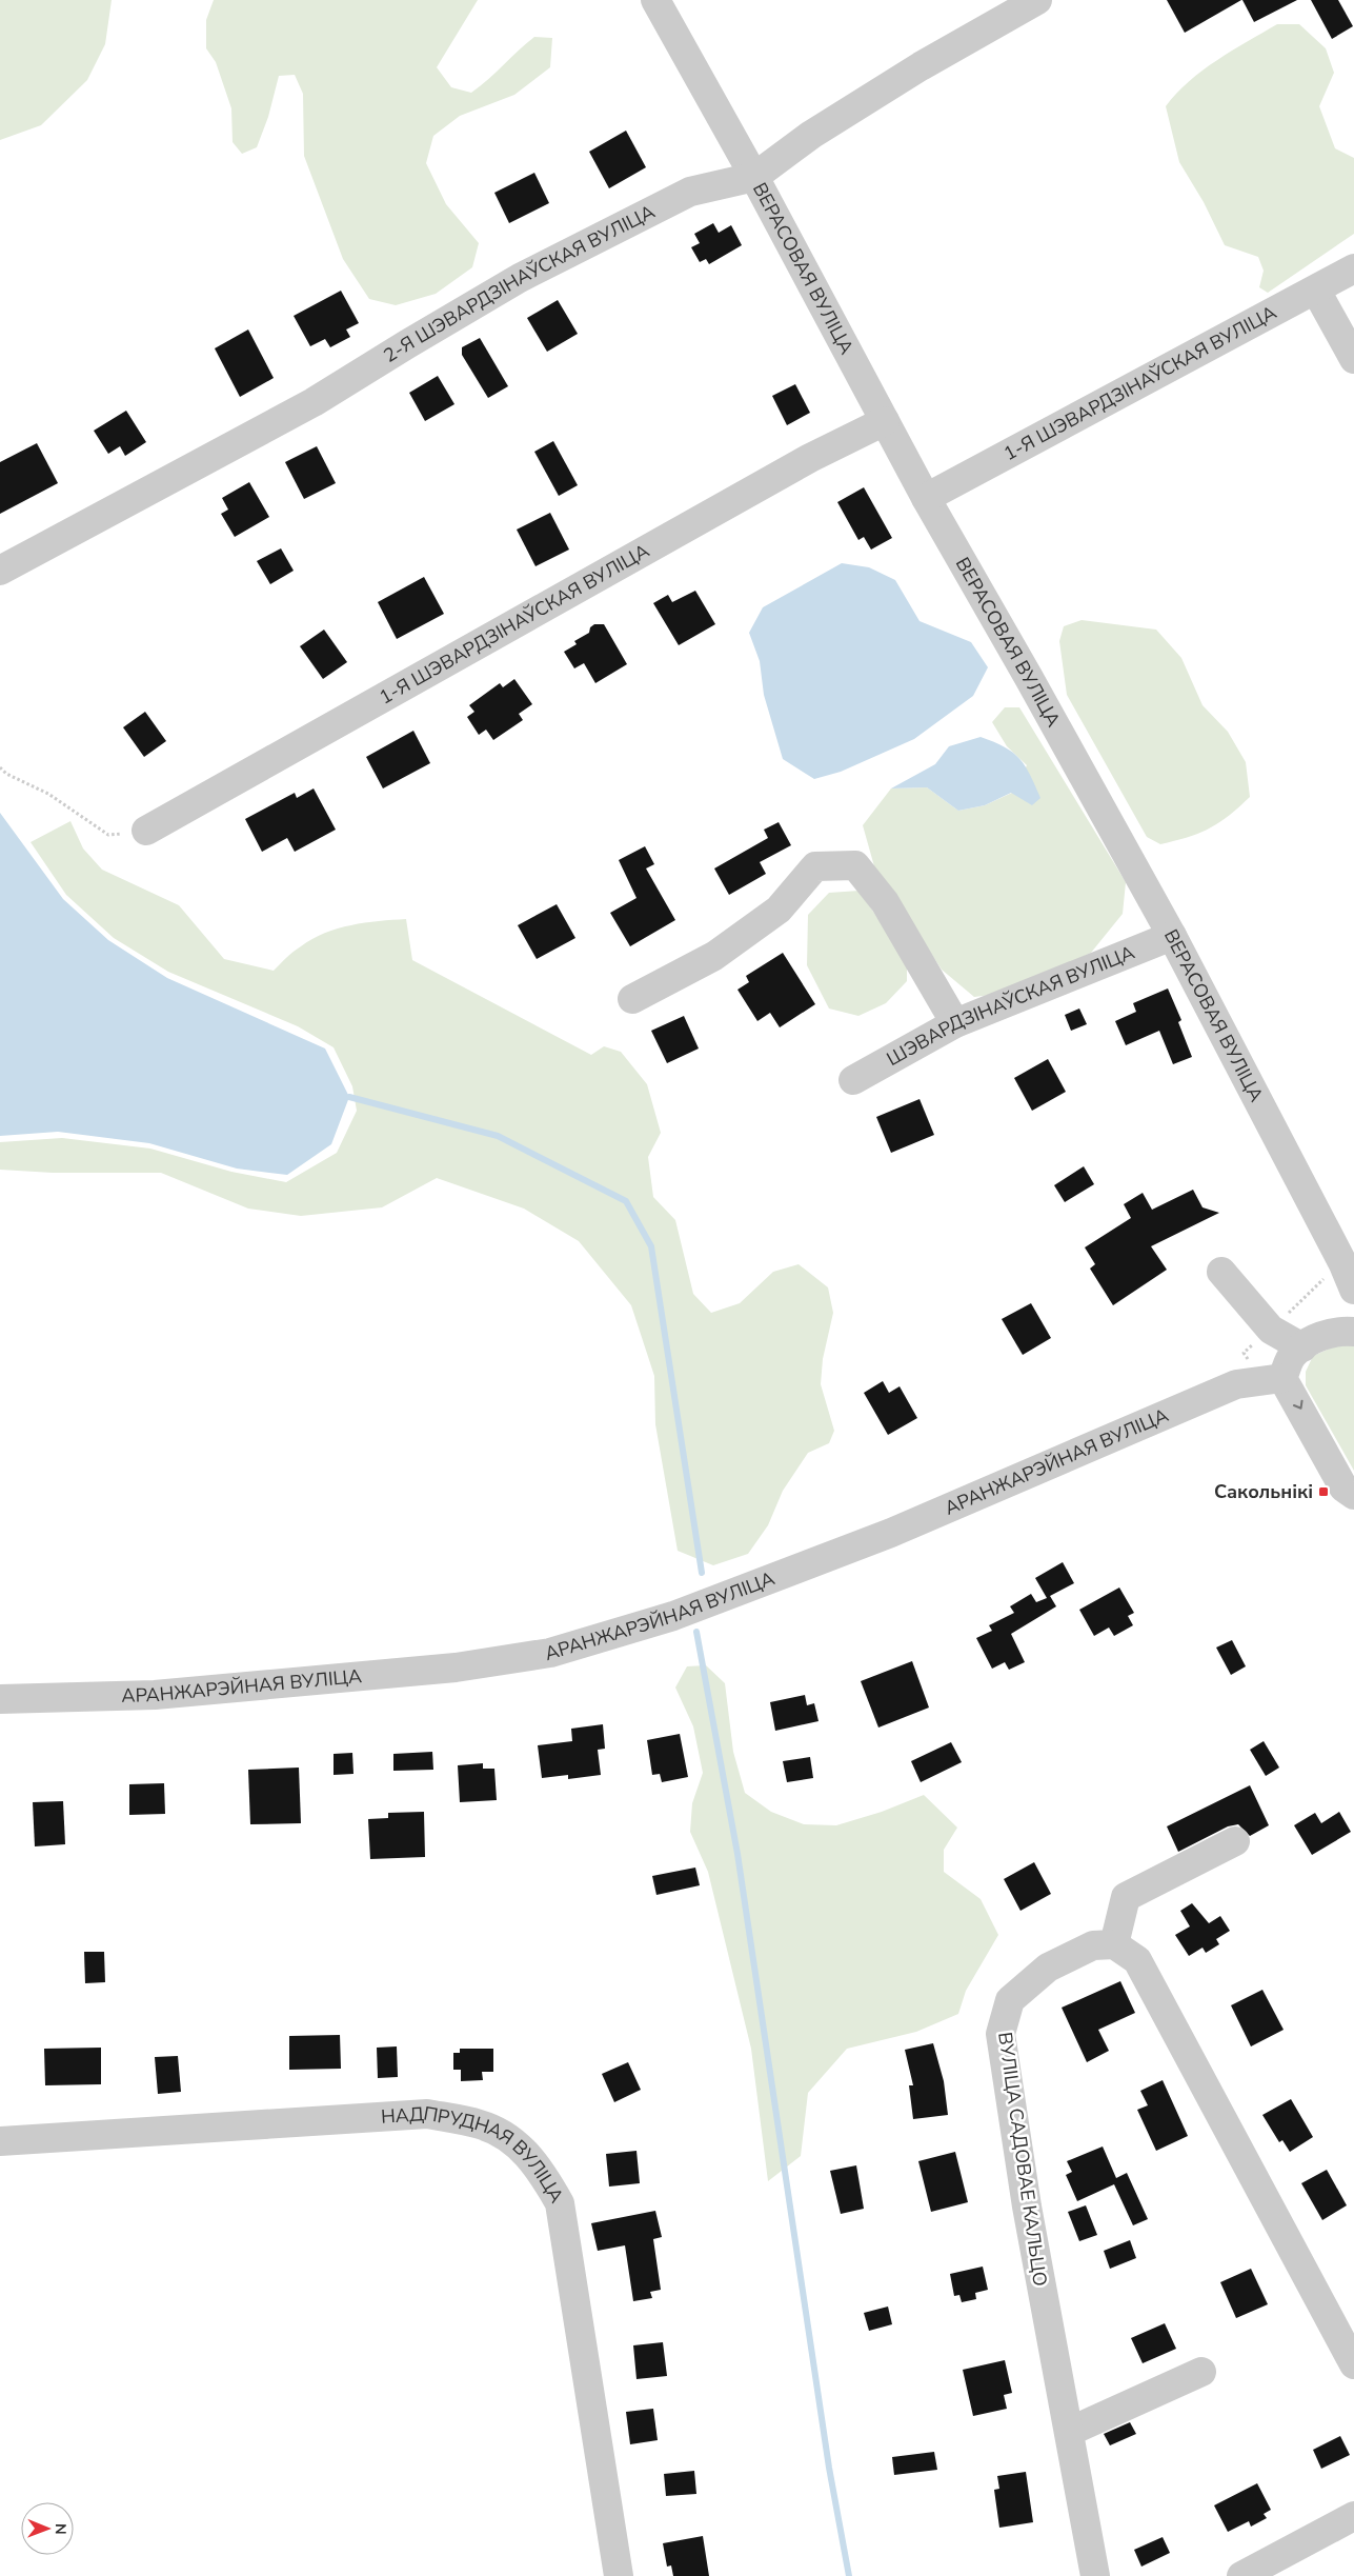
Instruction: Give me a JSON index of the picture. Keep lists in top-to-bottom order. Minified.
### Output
{"streets":{"street":["ВЕРАСОВАЯ ВУЛІЦА","2-Я ШЭВАРДЗІНАЎСКАЯ ВУЛІЦА","1-Я ШЭВАРДЗІНАЎСКАЯ ВУЛІЦА","ШЭВАРДЗІНАЎСКАЯ ВУЛІЦА","АРАНЖАРЭЙНАЯ ВУЛІЦА","ВУЛІЦА САДОВАЕ КАЛЬЦО","НАДПРУДНАЯ ВУЛІЦА"]},"crossings":[["ВЕРАСОВАЯ ВУЛІЦА","2-Я ШЭВАРДЗІНАЎСКАЯ ВУЛІЦА"],["ВЕРАСОВАЯ ВУЛІЦА","1-Я ШЭВАРДЗІНАЎСКАЯ ВУЛІЦА"],["ВЕРАСОВАЯ ВУЛІЦА","ШЭВАРДЗІНАЎСКАЯ ВУЛІЦА"]],"places":{"transit":["Сакольнікі"]},"north":"right"}
